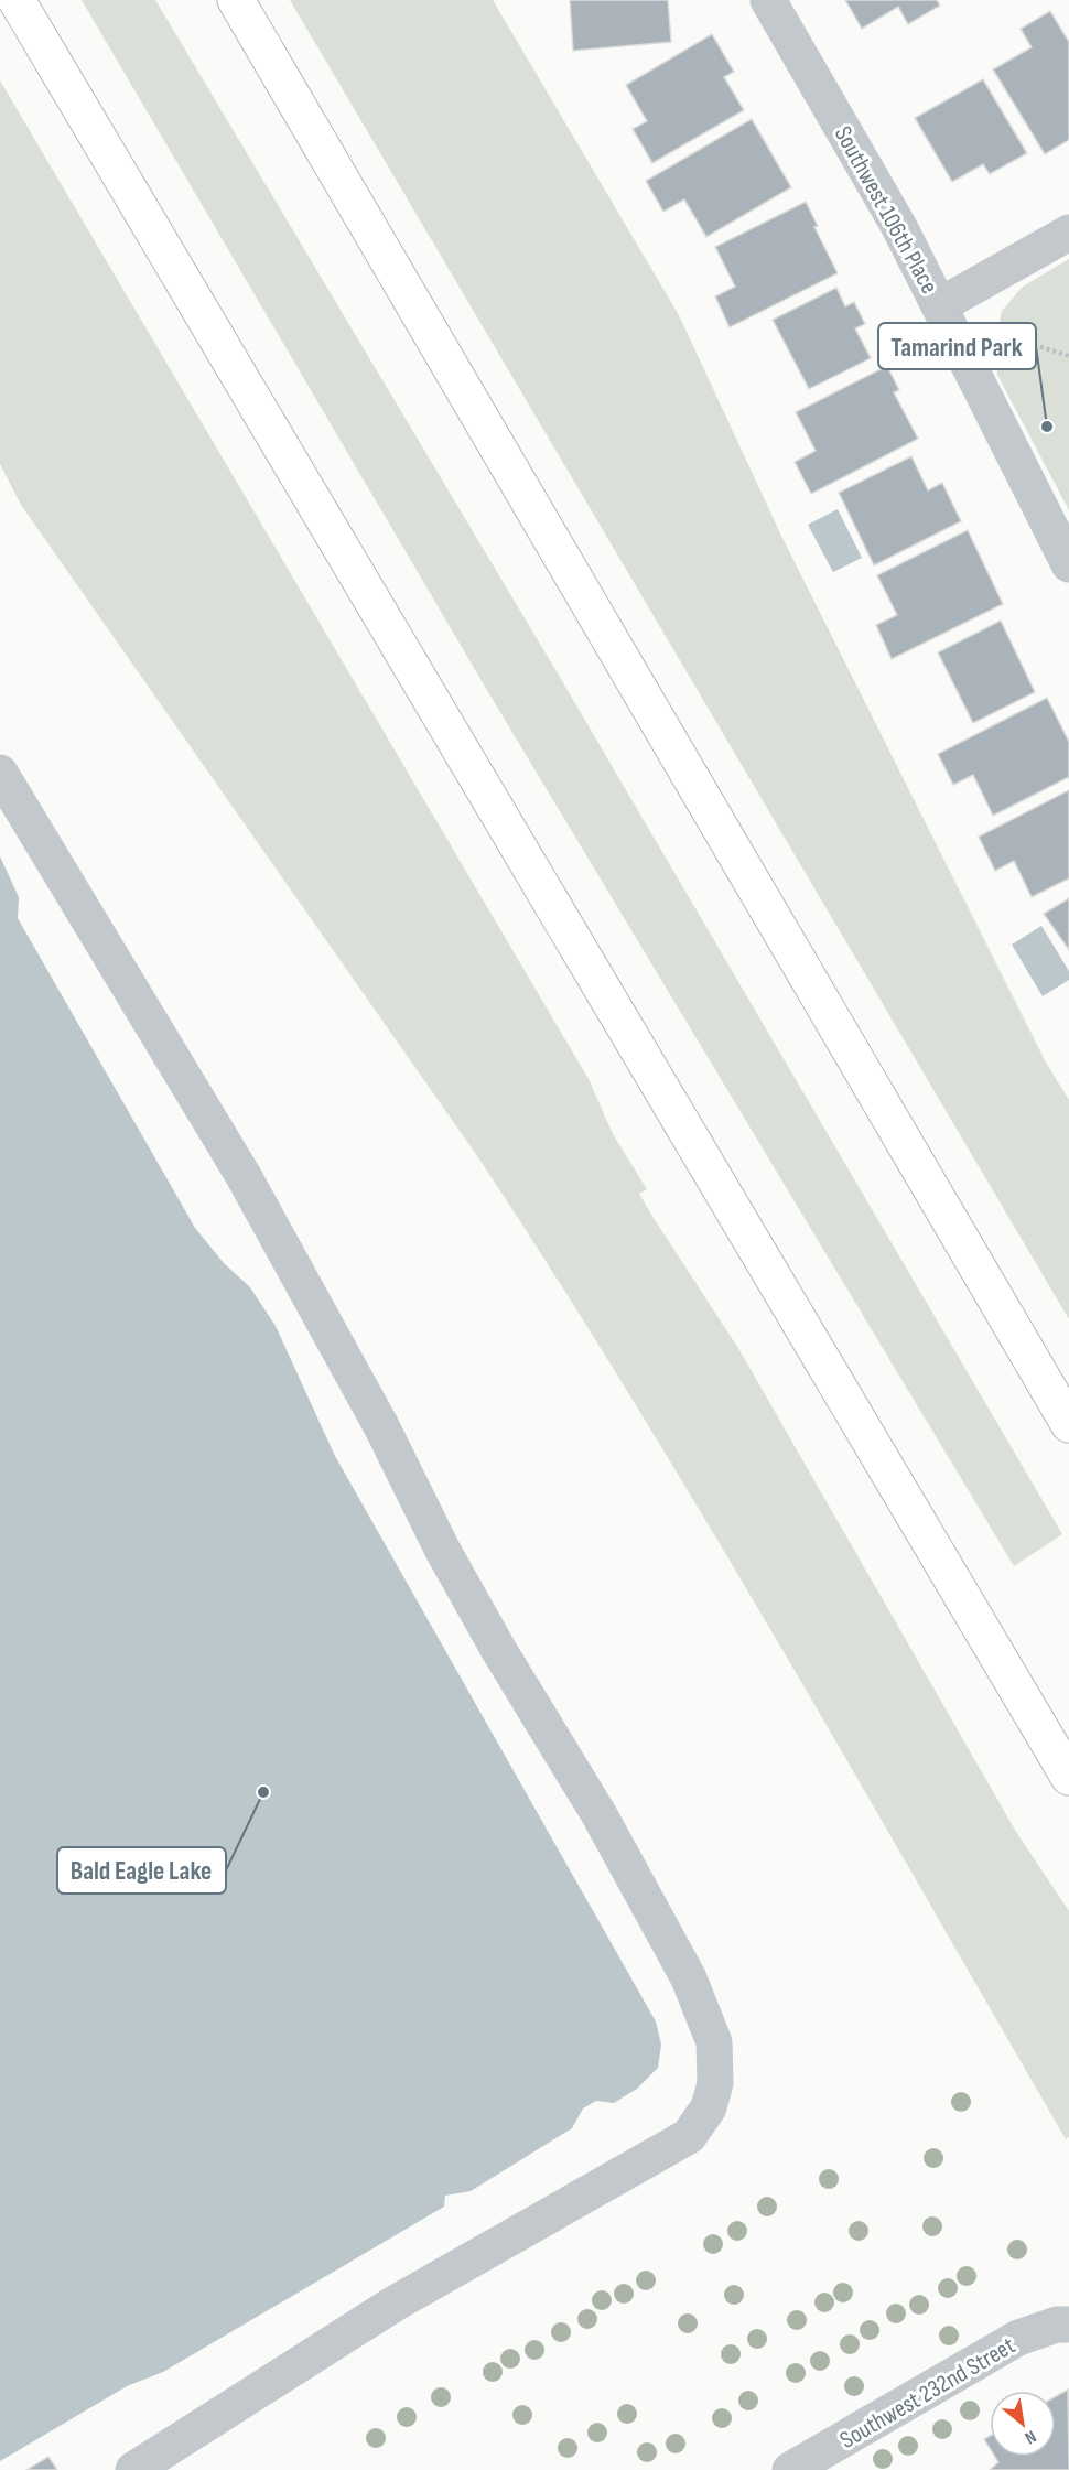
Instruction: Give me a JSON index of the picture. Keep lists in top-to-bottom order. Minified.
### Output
{"streets":{"street":["Southwest 106th Place","Southwest 232nd Street"]},"places":["Tamarind Park","Bald Eagle Lake"],"north":"bottom right"}
